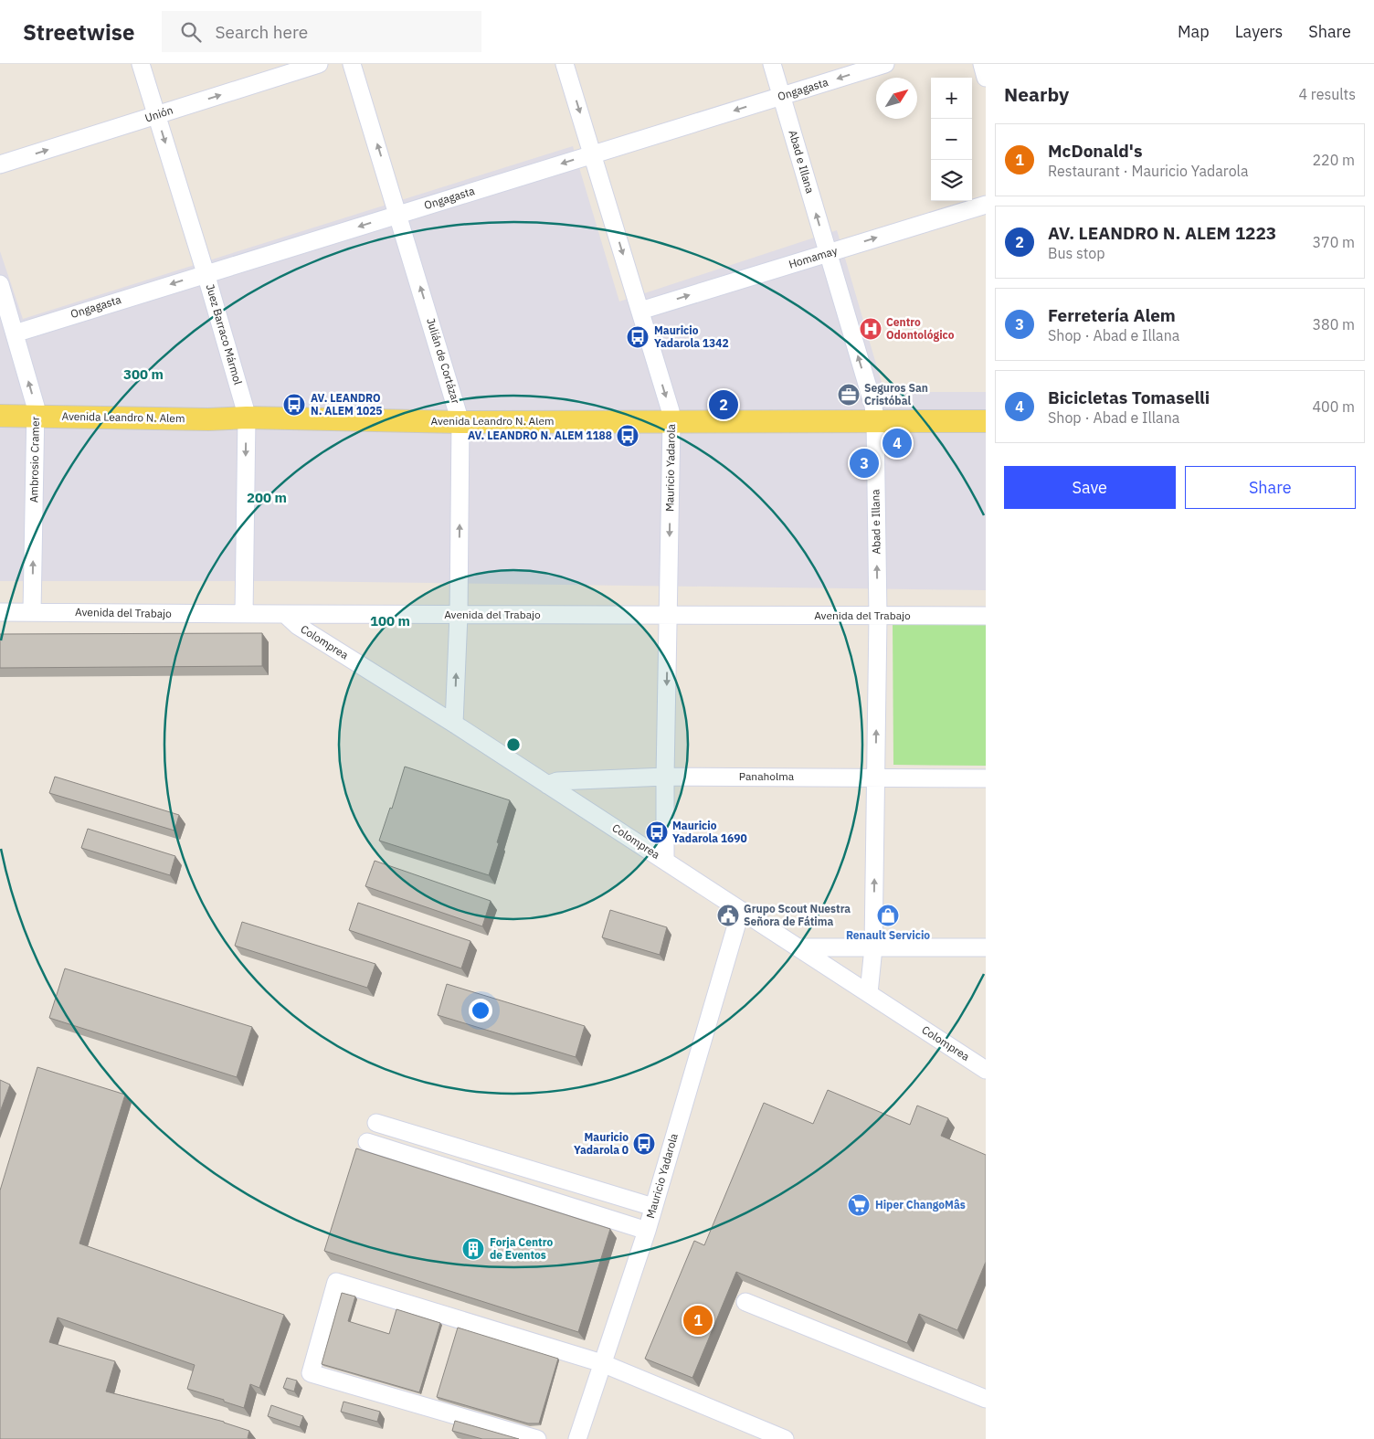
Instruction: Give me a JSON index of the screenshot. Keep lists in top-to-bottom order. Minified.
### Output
{"streets":{"main road":["Avenida Leandro N. Alem"],"street":["Ongagasta","Unión","Abad e Illana","Homamay","Juez Barraco Mármol","Julián de Cortázar","Ambrosio Cramer","Mauricio Yadarola","Avenida del Trabajo","Colomprea","Panaholma"]},"crossings":[["Ongagasta","Abad e Illana"],["Ongagasta","Juez Barraco Mármol"],["Ongagasta","Julián de Cortázar"],["Ongagasta","Ambrosio Cramer"],["Ongagasta","Mauricio Yadarola"],["Unión","Juez Barraco Mármol"],["Abad e Illana","Homamay"],["Abad e Illana","Avenida Leandro N. Alem"],["Abad e Illana","Avenida del Trabajo"],["Abad e Illana","Colomprea"],["Abad e Illana","Panaholma"],["Homamay","Mauricio Yadarola"],["Juez Barraco Mármol","Avenida Leandro N. Alem"],["Juez Barraco Mármol","Avenida del Trabajo"],["Julián de Cortázar","Avenida Leandro N. Alem"],["Julián de Cortázar","Avenida del Trabajo"],["Julián de Cortázar","Colomprea"],["Avenida Leandro N. Alem","Ambrosio Cramer"],["Avenida Leandro N. Alem","Mauricio Yadarola"],["Ambrosio Cramer","Avenida del Trabajo"],["Mauricio Yadarola","Avenida del Trabajo"],["Mauricio Yadarola","Colomprea"],["Mauricio Yadarola","Panaholma"],["Avenida del Trabajo","Colomprea"],["Colomprea","Panaholma"]],"one_way":["Ongagasta","Unión","Abad e Illana","Homamay","Juez Barraco Mármol","Julián de Cortázar","Ambrosio Cramer","Mauricio Yadarola"],"places":{"hospital":["Centro Odontológico"],"bus stop":["Mauricio Yadarola 1342","AV. LEANDRO N. ALEM 1025","AV. LEANDRO N. ALEM 1188","Mauricio Yadarola 1690","Mauricio Yadarola 0"],"office":["Seguros San Cristóbal"],"public building":["Grupo Scout Nuestra Señora de Fátima"],"shop":["Renault Servicio"],"supermarket":["Hiper ChangoMâs"],"building":["Forja Centro de Eventos"]},"north":"top right","page":{"header":"Streetwise","search":"Search here","nav":["Map","Layers","Share"],"heading":["Nearby","4 results"],"map_buttons":["+","−"],"list":[{"mark":"1","name":"McDonald's","note":"Restaurant · Mauricio Yadarola","value":"220 m"},{"mark":"2","name":"AV. LEANDRO N. ALEM 1223","note":"Bus stop","value":"370 m"},{"mark":"3","name":"Ferretería Alem","note":"Shop · Abad e Illana","value":"380 m"},{"mark":"4","name":"Bicicletas Tomaselli","note":"Shop · Abad e Illana","value":"400 m"}],"pins":["2","4","3","1"],"buttons":["Save","Share"]},"rings":["300 m","200 m","100 m"]}
